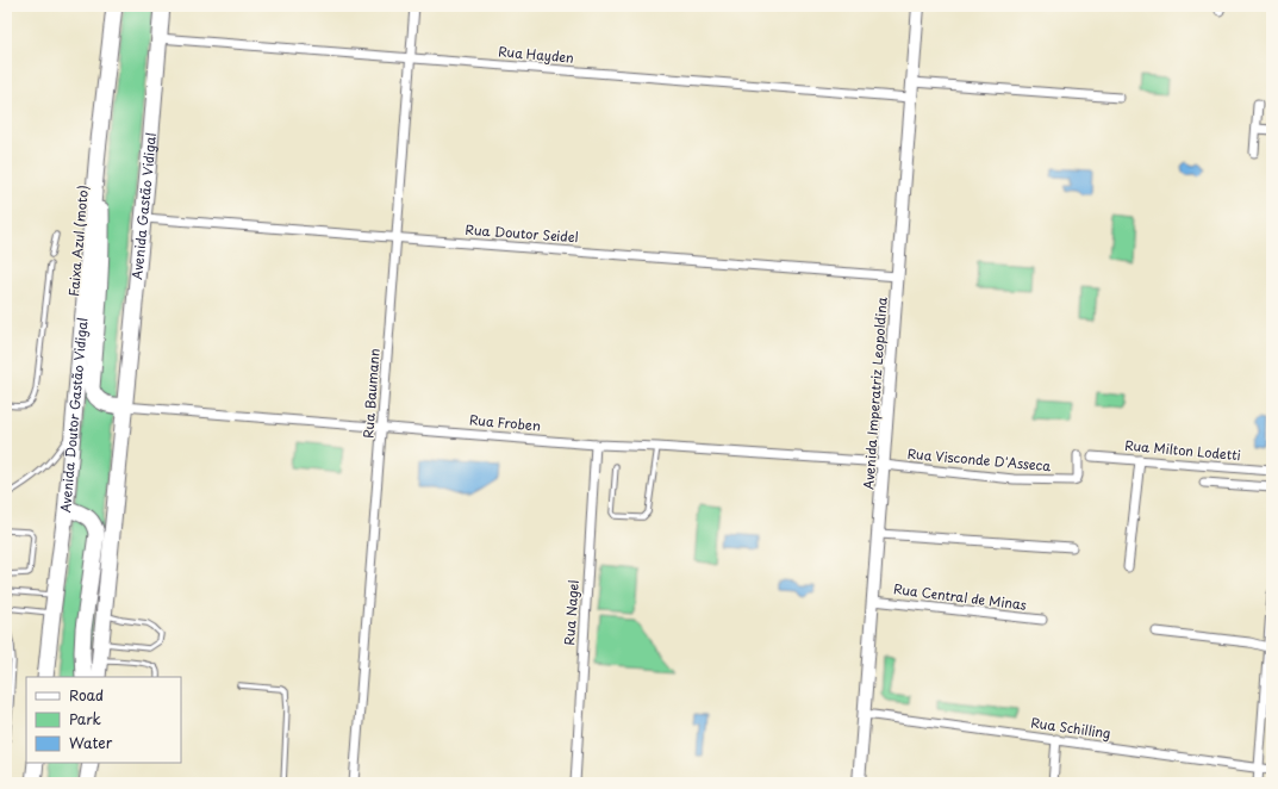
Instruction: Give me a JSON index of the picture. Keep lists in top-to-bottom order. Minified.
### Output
{"streets":{"highway":["Avenida Gastão Vidigal","Avenida Doutor Gastão Vidigal"],"main road":["Faixa Azul (moto)","Avenida Imperatriz Leopoldina"],"street":["Rua Hayden","Rua Doutor Seidel","Rua Baumann","Rua Froben","Rua Milton Lodetti","Rua Visconde D'Asseca","Rua Central de Minas","Rua Nagel","Rua Schilling"]},"crossings":[["Rua Hayden","Avenida Gastão Vidigal"],["Rua Hayden","Rua Baumann"],["Rua Hayden","Avenida Imperatriz Leopoldina"],["Avenida Gastão Vidigal","Rua Doutor Seidel"],["Avenida Gastão Vidigal","Rua Froben"],["Rua Doutor Seidel","Rua Baumann"],["Rua Doutor Seidel","Avenida Imperatriz Leopoldina"],["Faixa Azul (moto)","Avenida Doutor Gastão Vidigal"],["Rua Baumann","Rua Froben"],["Avenida Imperatriz Leopoldina","Rua Froben"],["Avenida Imperatriz Leopoldina","Rua Visconde D'Asseca"],["Avenida Imperatriz Leopoldina","Rua Central de Minas"],["Avenida Imperatriz Leopoldina","Rua Schilling"],["Rua Froben","Rua Visconde D'Asseca"],["Rua Froben","Rua Nagel"]],"legend":["Road","Park","Water"]}
